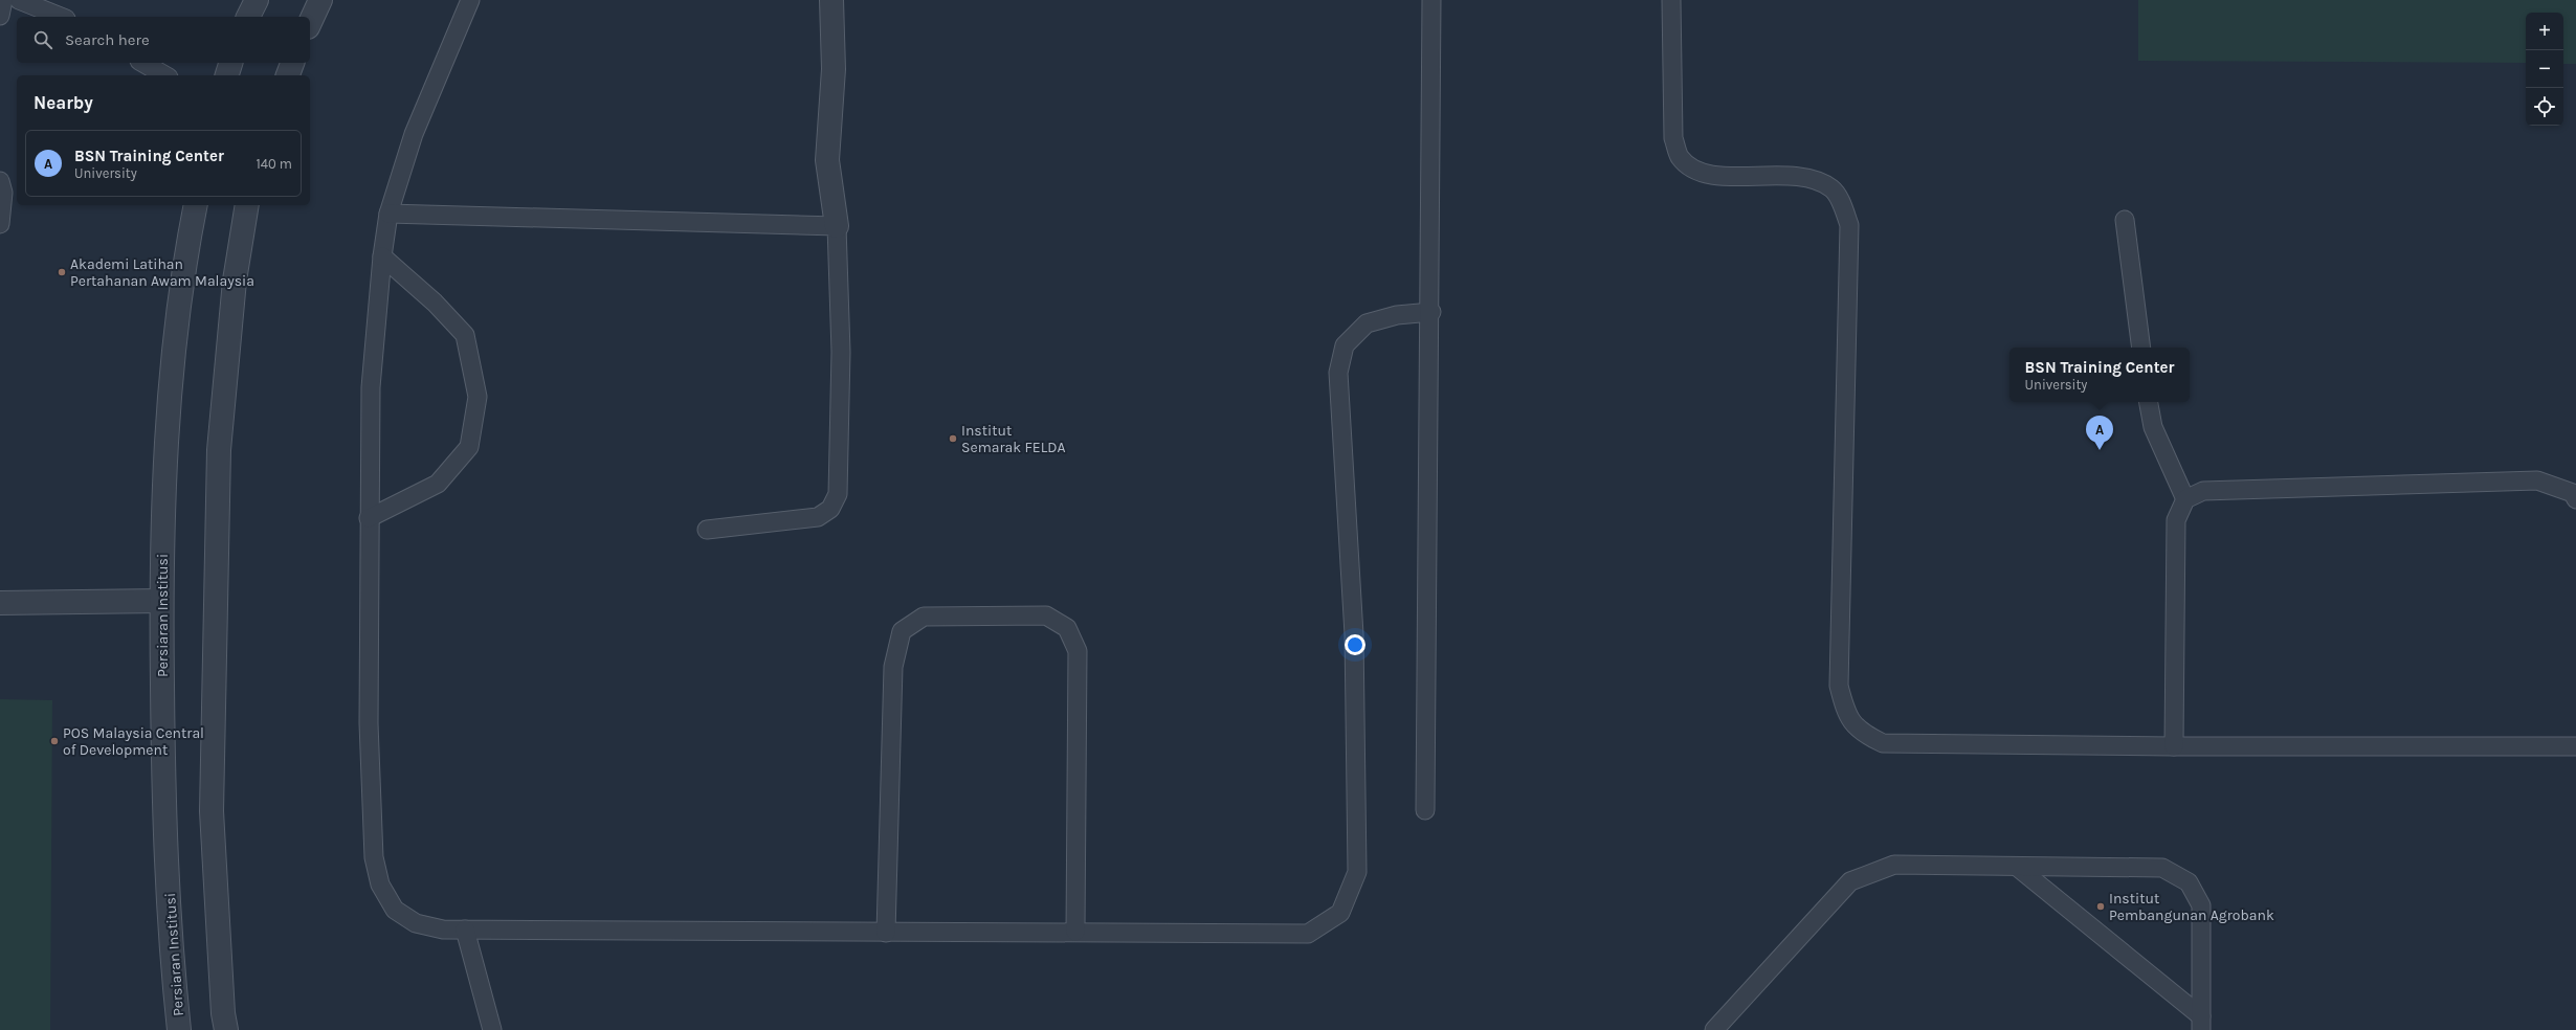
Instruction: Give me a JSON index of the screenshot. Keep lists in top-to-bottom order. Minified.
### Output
{"streets":{"street":["Persiaran Institusi"]},"places":["Akademi Latihan Pertahanan Awam Malaysia","Institut Semarak FELDA","POS Malaysia Central of Development","Institut Pembangunan Agrobank"],"page":{"map_buttons":["+","−"],"search":"Search here","heading":"Nearby","list":[{"mark":"A","name":"BSN Training Center","note":"University","value":"140 m"}],"popup":["BSN Training Center","University"],"pins":"A"}}
